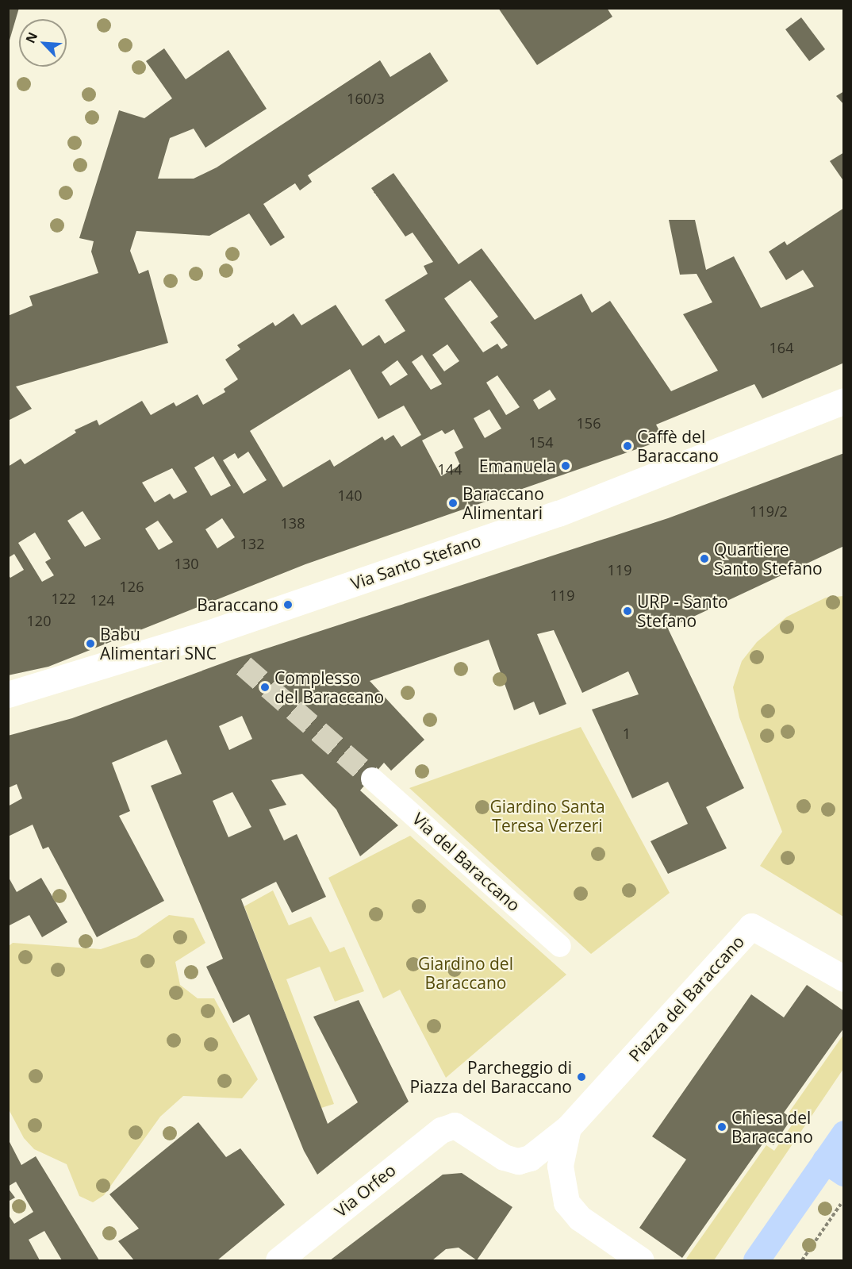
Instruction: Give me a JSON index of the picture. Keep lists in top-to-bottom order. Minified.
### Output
{"streets":{"street":["Via Santo Stefano","Via del Baraccano","Piazza del Baraccano","Via Orfeo"]},"crossings":[["Piazza del Baraccano","Via Orfeo"]],"parks":["Giardino Santa Teresa Verzeri","Giardino del Baraccano"],"places":["Caffè del Baraccano","Emanuela","Baraccano Alimentari","Quartiere Santo Stefano","Baraccano","URP - Santo Stefano","Babu Alimentari SNC","Complesso del Baraccano","Parcheggio di Piazza del Baraccano","Chiesa del Baraccano"],"house_numbers":["160/3","164","156","154","144","140","119/2","138","132","130","119","126","119","122","124","120","1"],"north":"top left"}
